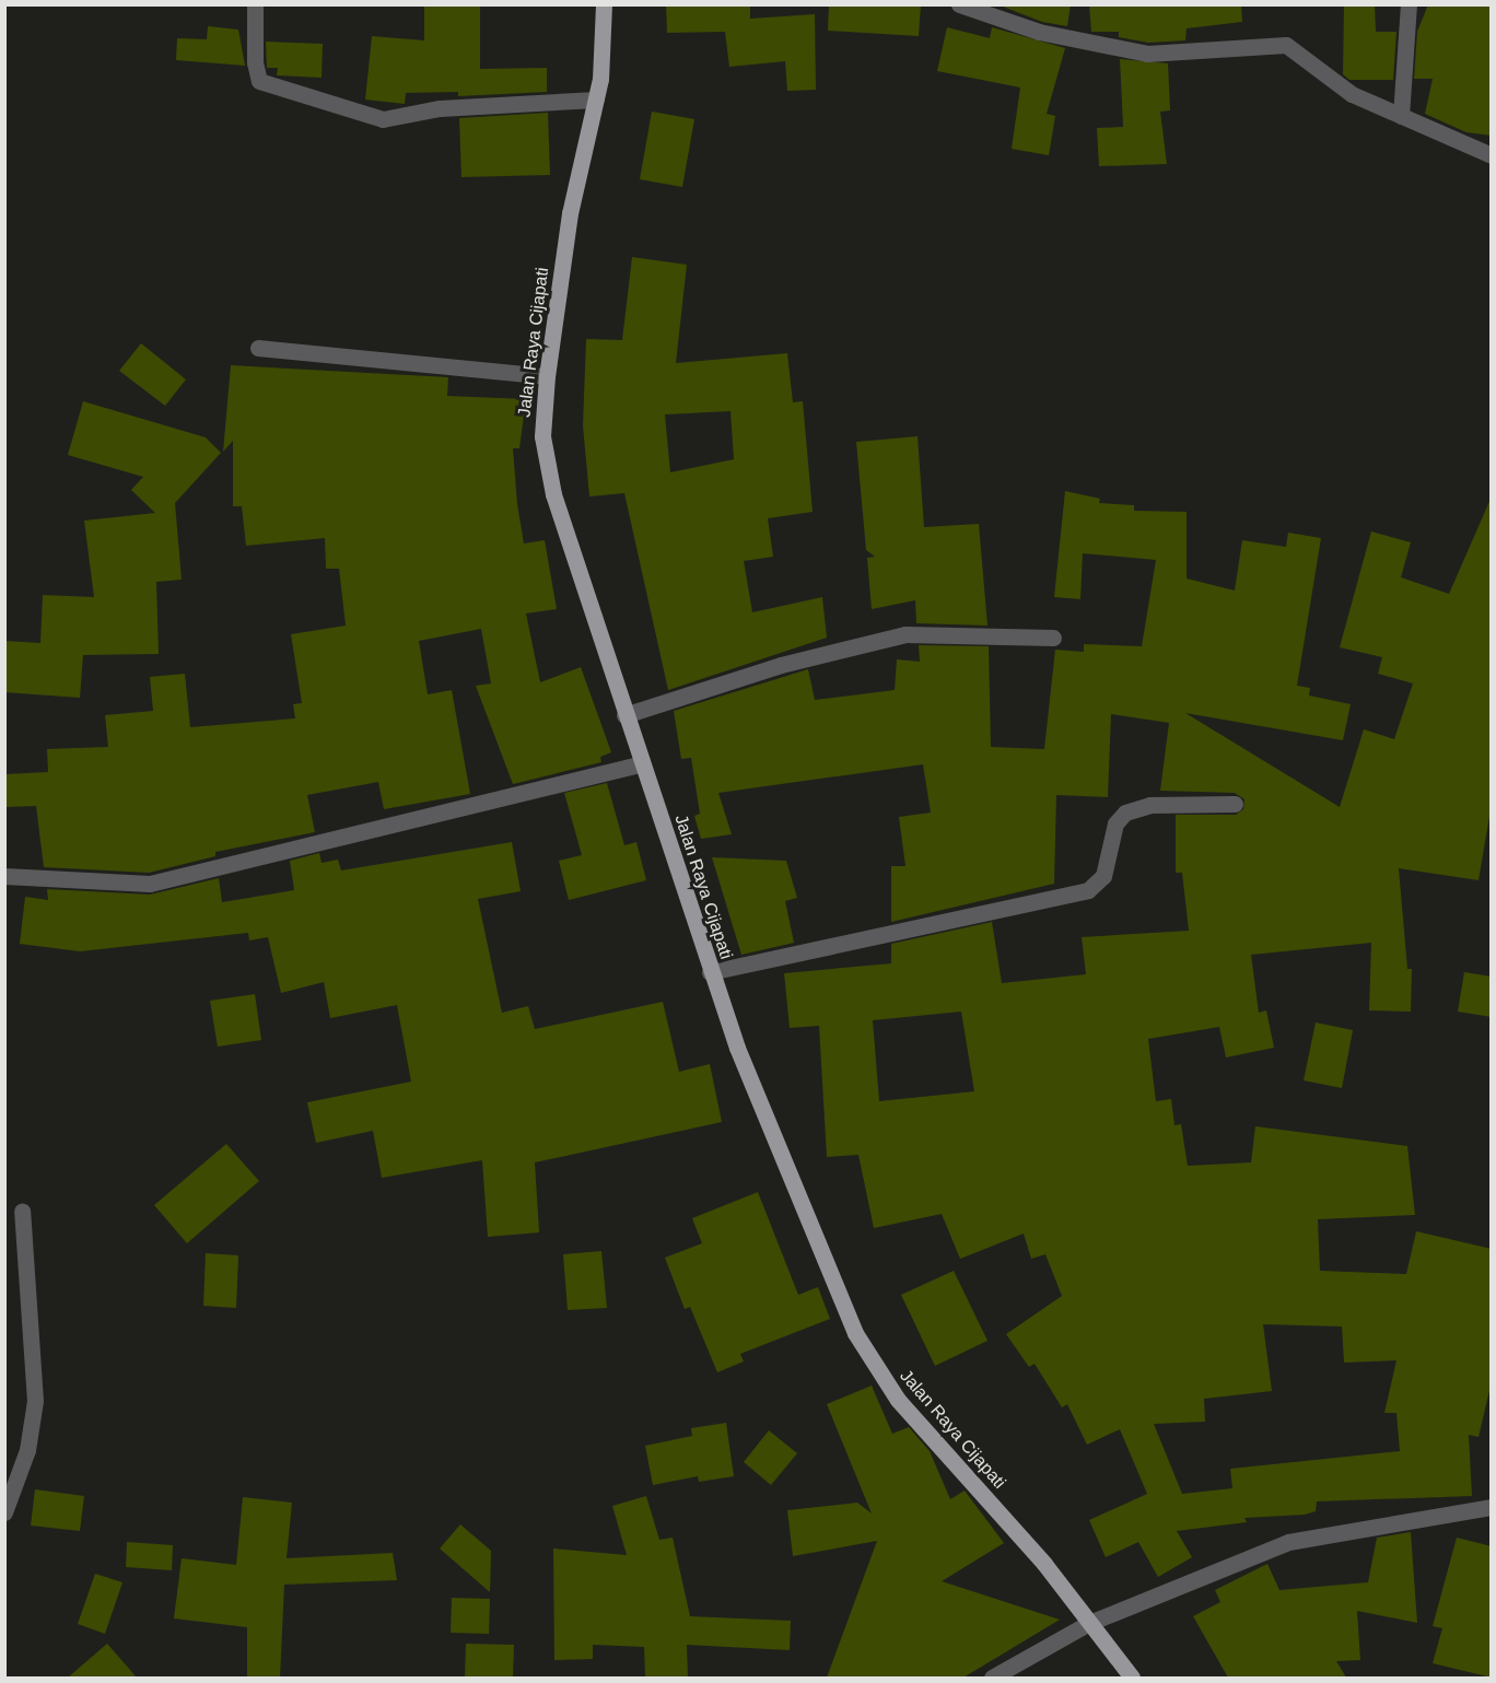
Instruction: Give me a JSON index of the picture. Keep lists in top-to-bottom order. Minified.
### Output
{"streets":{"main road":["Jalan Raya Cijapati"]}}
